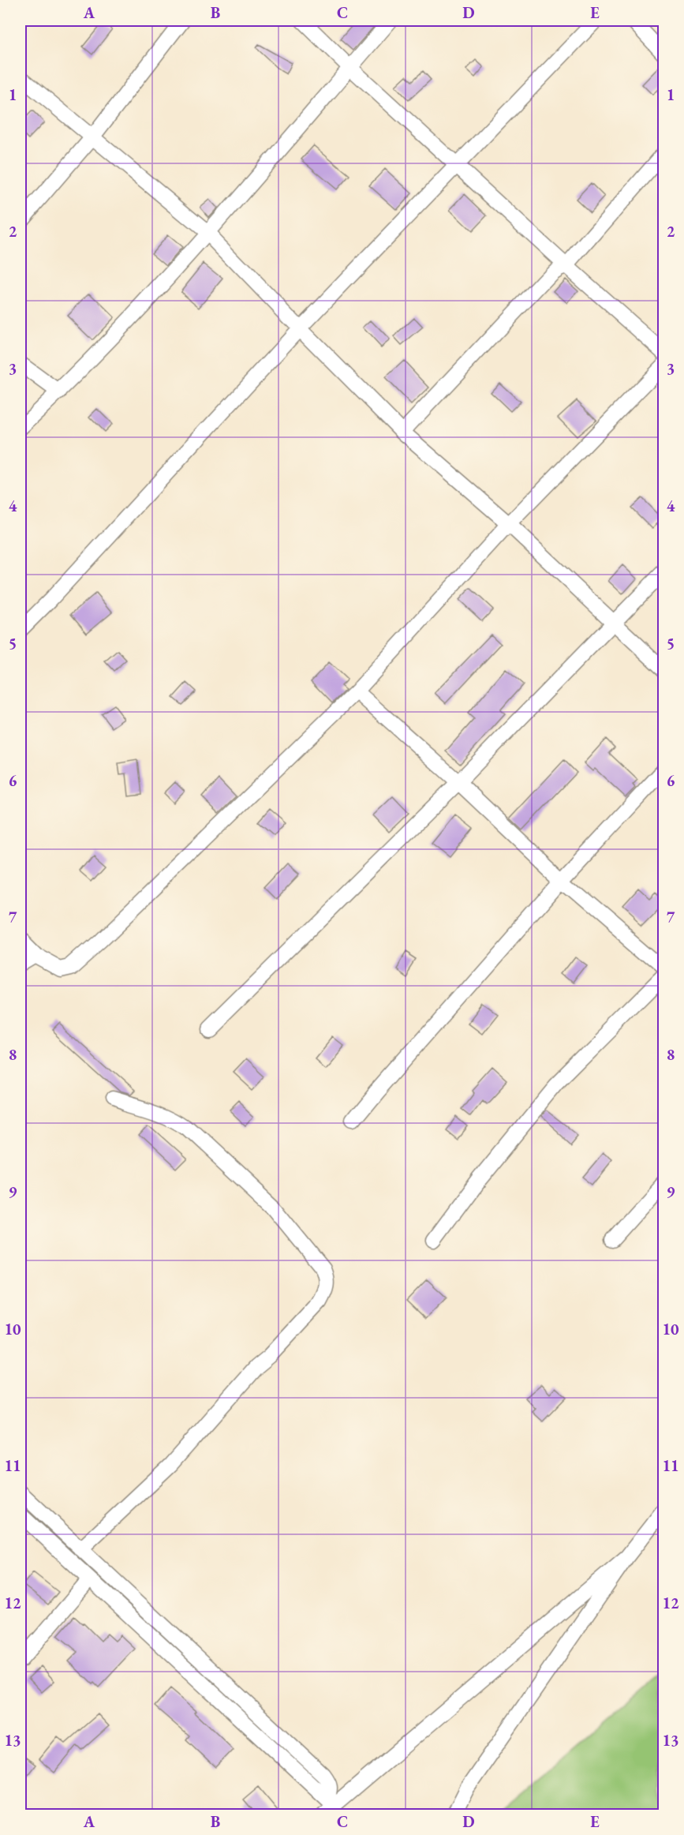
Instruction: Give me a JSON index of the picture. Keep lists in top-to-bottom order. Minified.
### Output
{"grid":{"columns":["A","B","C","D","E"],"rows":["1","2","3","4","5","6","7","8","9","10","11","12","13"]}}
